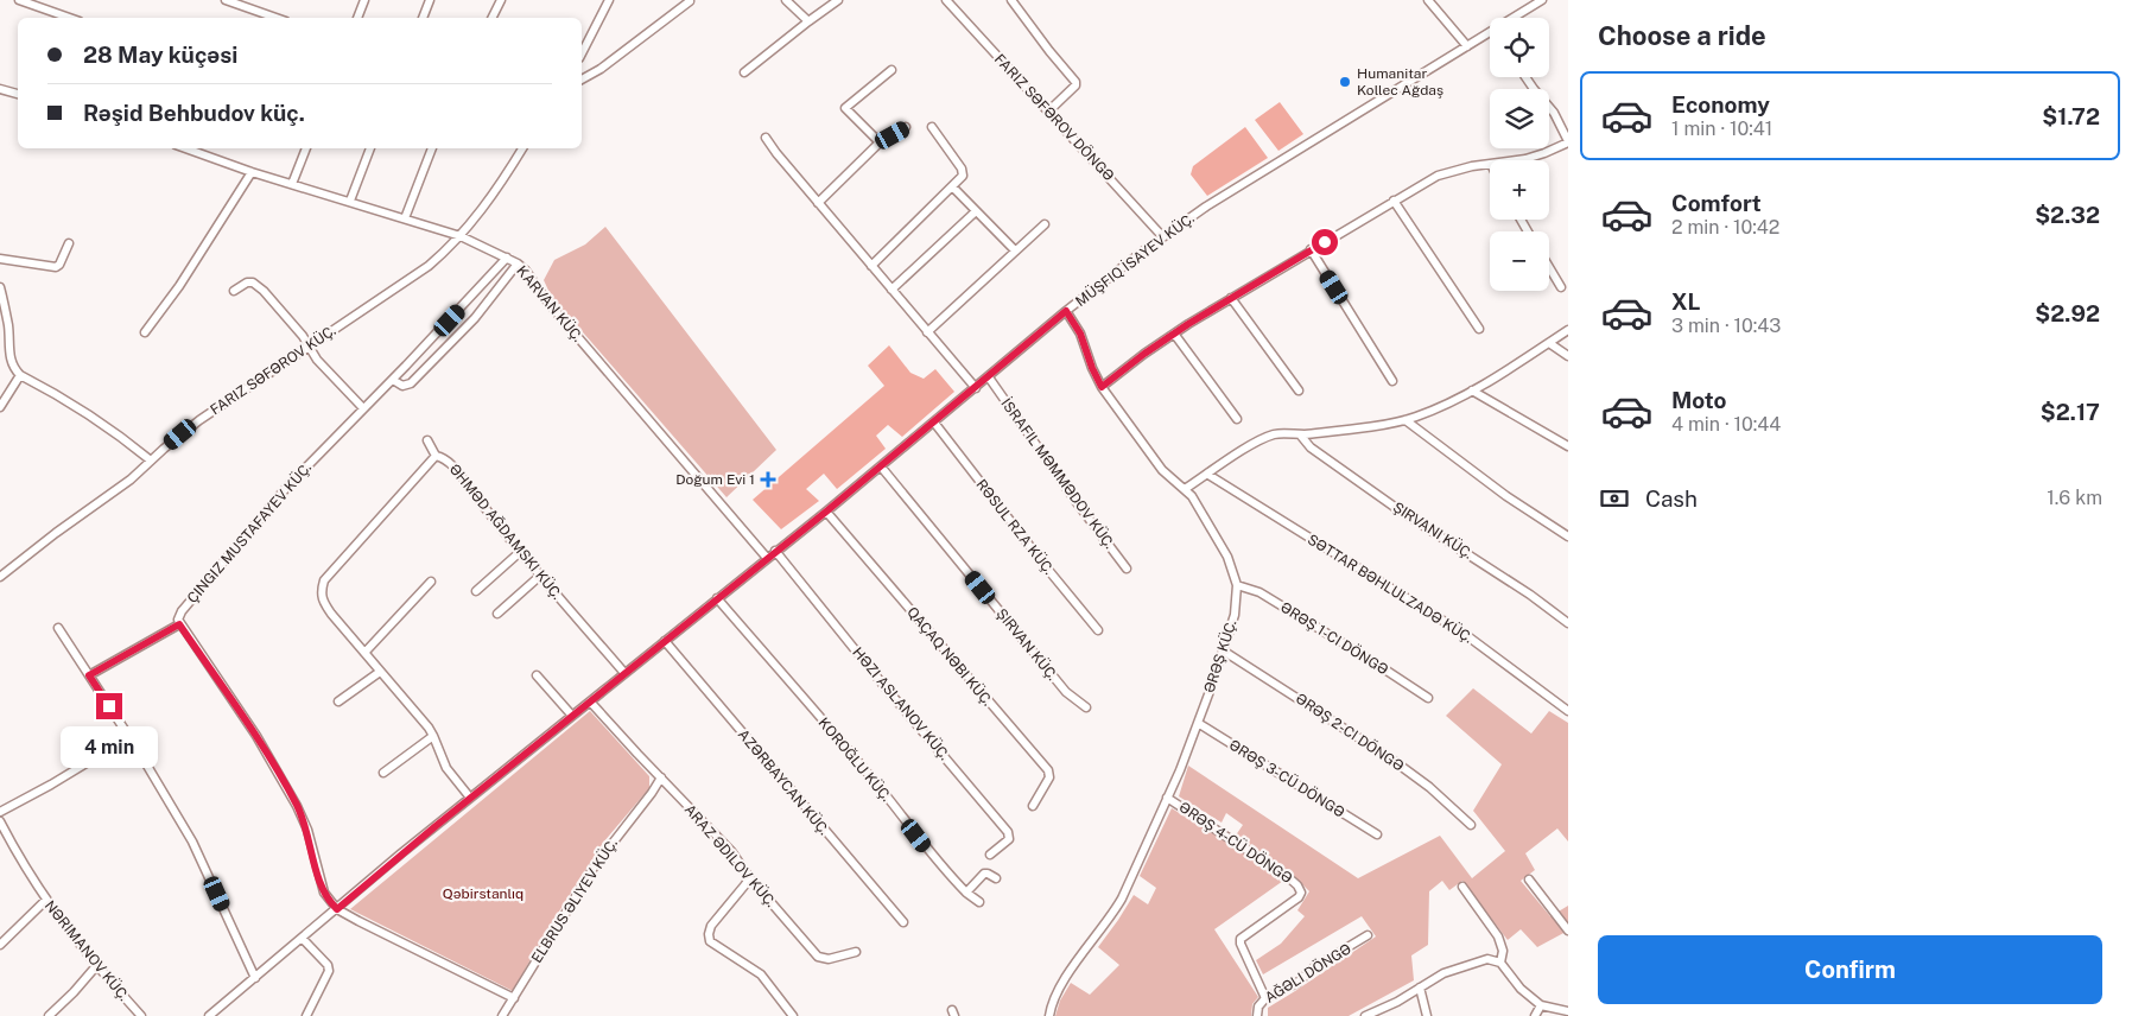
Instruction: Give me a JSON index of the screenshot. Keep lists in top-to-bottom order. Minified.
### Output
{"streets":{"street":["FARIZ SƏFƏROV DÖNGƏ","MÜŞFIQ İSAYEV KÜÇ.","KARVAN KÜÇ.","FARIZ SƏFƏROV KÜÇ.","İSRAFIL MƏMMƏDOV KÜÇ.","RƏSUL RZA KÜÇ.","ŞIRVANI KÜÇ.","ƏHMƏD AĞDAMSKI KÜÇ.","ÇINGIZ MUSTAFAYEV KÜÇ.","SƏTTAR BƏHLULZADƏ KÜÇ.","ƏRƏŞ 1-CI DÖNGƏ","ŞIRVAN KÜÇ.","QAÇAQ NƏBI KÜÇ.","ƏRƏŞ KÜÇ.","HƏZI ASLANOV KÜÇ.","ƏRƏŞ 2-CI DÖNGƏ","KOROĞLU KÜÇ.","ƏRƏŞ 3-CÜ DÖNGƏ","AZƏRBAYCAN KÜÇ.","ƏRƏŞ 4-CÜ DÖNGƏ","ARAZ ƏDILOV KÜÇ.","ELBRUS ƏLIYEV KÜÇ.","NƏRIMANOV KÜÇ.","AĞƏLI DÖNGƏ"]},"crossings":[["FARIZ SƏFƏROV DÖNGƏ","MÜŞFIQ İSAYEV KÜÇ."],["MÜŞFIQ İSAYEV KÜÇ.","KARVAN KÜÇ."],["MÜŞFIQ İSAYEV KÜÇ.","İSRAFIL MƏMMƏDOV KÜÇ."],["MÜŞFIQ İSAYEV KÜÇ.","RƏSUL RZA KÜÇ."],["MÜŞFIQ İSAYEV KÜÇ.","ƏHMƏD AĞDAMSKI KÜÇ."],["MÜŞFIQ İSAYEV KÜÇ.","ŞIRVAN KÜÇ."],["MÜŞFIQ İSAYEV KÜÇ.","QAÇAQ NƏBI KÜÇ."],["MÜŞFIQ İSAYEV KÜÇ.","ƏRƏŞ KÜÇ."],["MÜŞFIQ İSAYEV KÜÇ.","HƏZI ASLANOV KÜÇ."],["MÜŞFIQ İSAYEV KÜÇ.","KOROĞLU KÜÇ."],["MÜŞFIQ İSAYEV KÜÇ.","AZƏRBAYCAN KÜÇ."],["MÜŞFIQ İSAYEV KÜÇ.","ARAZ ƏDILOV KÜÇ."],["KARVAN KÜÇ.","FARIZ SƏFƏROV KÜÇ."],["KARVAN KÜÇ.","ÇINGIZ MUSTAFAYEV KÜÇ."],["ƏRƏŞ 1-CI DÖNGƏ","ƏRƏŞ KÜÇ."],["ƏRƏŞ KÜÇ.","ƏRƏŞ 2-CI DÖNGƏ"],["ƏRƏŞ KÜÇ.","ƏRƏŞ 3-CÜ DÖNGƏ"],["ƏRƏŞ KÜÇ.","ƏRƏŞ 4-CÜ DÖNGƏ"],["ƏRƏŞ 4-CÜ DÖNGƏ","AĞƏLI DÖNGƏ"],["ARAZ ƏDILOV KÜÇ.","ELBRUS ƏLIYEV KÜÇ."]],"parks":["Qəbirstanlıq"],"places":{"other":["Humanitar Kollec Ağdaş"],"health":["Doğum Evi 1"]},"page":{"heading":"Choose a ride","map_buttons":["+","−"],"banner":["28 May küçəsi","Rəşid Behbudov küç."],"list":[{"name":"Economy","note":"1 min · 10:41","value":"$1.72"},{"name":"Comfort","note":"2 min · 10:42","value":"$2.32"},{"name":"XL","note":"3 min · 10:43","value":"$2.92"},{"name":"Moto","note":"4 min · 10:44","value":"$2.17"}],"pay":["Cash","1.6 km"],"bubble":"4 min","buttons":"Confirm"}}
